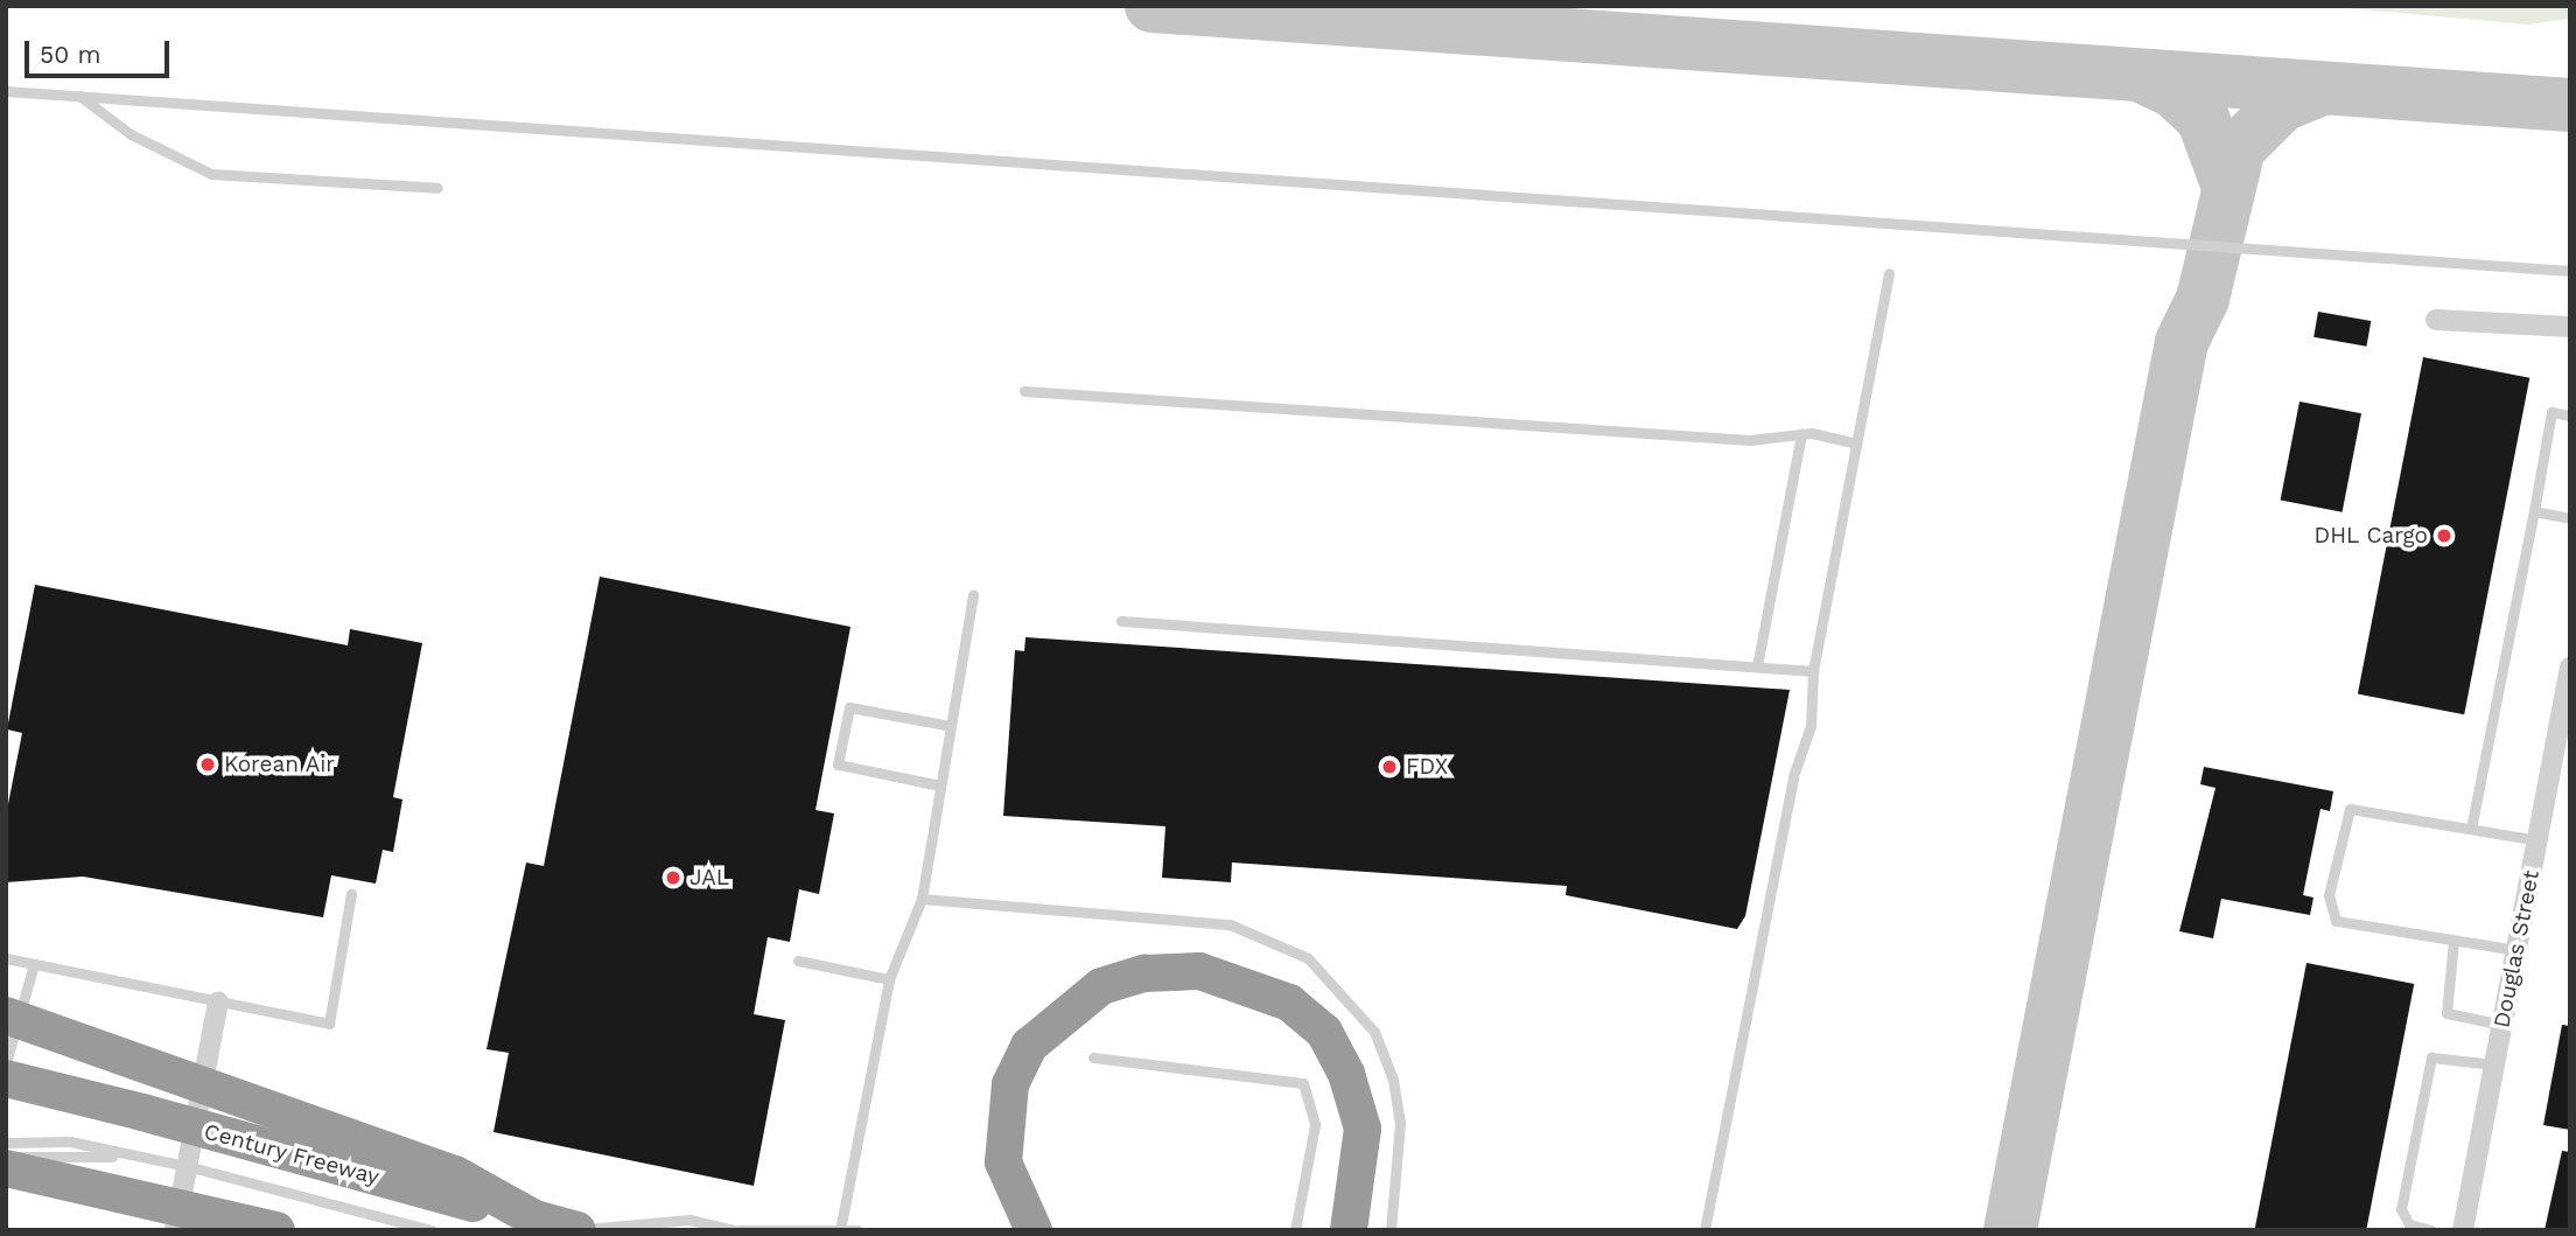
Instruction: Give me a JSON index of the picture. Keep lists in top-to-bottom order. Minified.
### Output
{"streets":{"highway":["Century Freeway"],"street":["Douglas Street"]},"places":["DHL Cargo","Korean Air","FDX","JAL"],"scale_bar":"50 m"}
